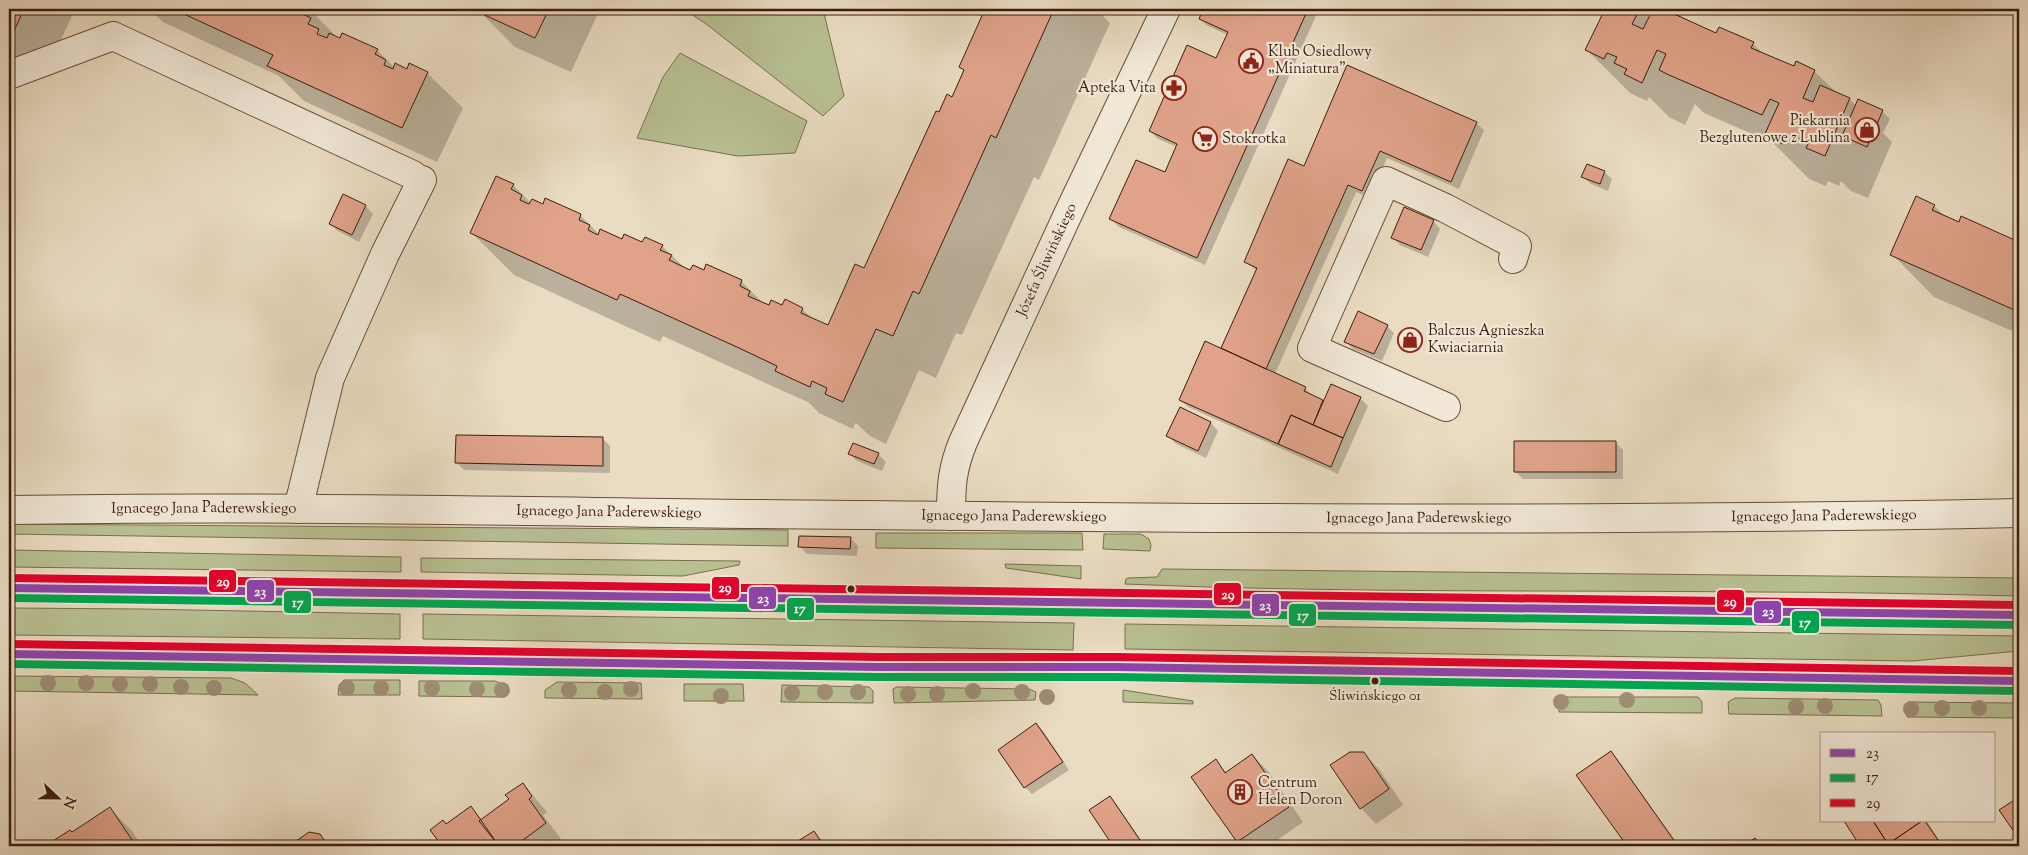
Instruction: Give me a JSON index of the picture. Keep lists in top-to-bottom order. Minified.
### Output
{"streets":{"street":["Józefa Śliwińskiego","Ignacego Jana Paderewskiego"]},"crossings":[["Józefa Śliwińskiego","Ignacego Jana Paderewskiego"]],"places":{"public building":["Klub Osiedlowy „Miniatura”"],"pharmacy":["Apteka Vita"],"shop":["Piekarnia Bezglutenowe z Lublina","Balczus Agnieszka Kwiaciarnia"],"supermarket":["Stokrotka"],"other":["Śliwińskiego 01"],"building":["Centrum Helen Doron"]},"lines":["transit line 29","transit line 23","transit line 17"],"legend":["23","17","29"],"north":"right"}
